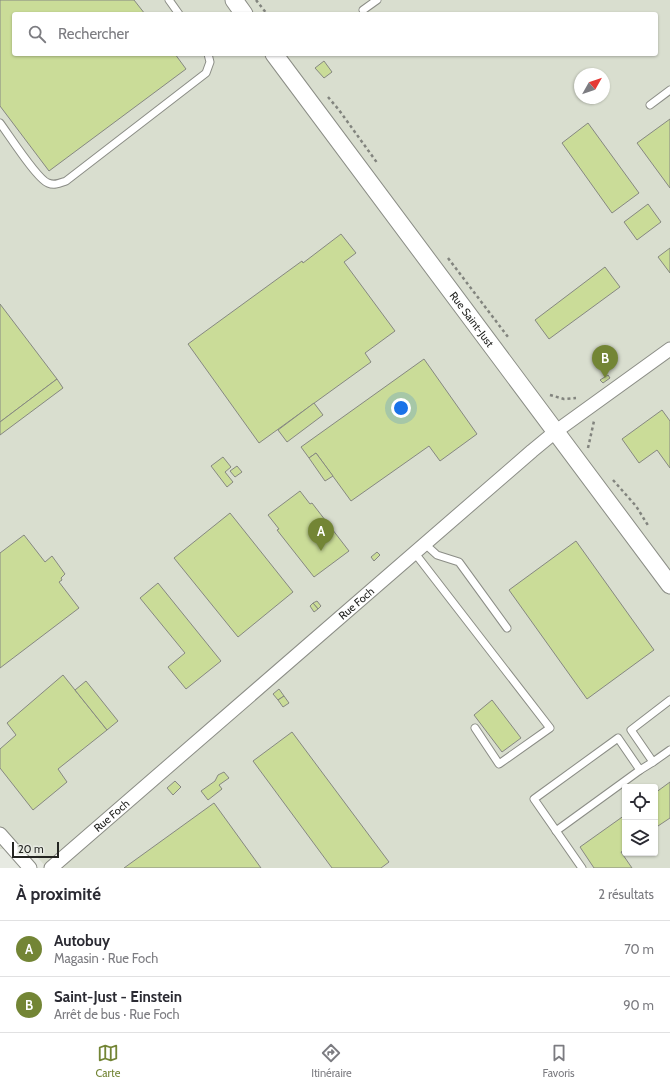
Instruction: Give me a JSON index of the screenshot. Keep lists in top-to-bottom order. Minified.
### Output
{"streets":{"street":["Rue Saint-Just","Rue Foch"]},"crossings":[["Rue Saint-Just","Rue Foch"]],"scale_bar":"20 m","north":"top right","page":{"search":"Rechercher","pins":["B","A"],"scale":"20 m","heading":["À proximité","2 résultats"],"list":[{"mark":"A","name":"Autobuy","note":"Magasin · Rue Foch","value":"70 m"},{"mark":"B","name":"Saint-Just - Einstein","note":"Arrêt de bus · Rue Foch","value":"90 m"}],"nav":["Carte","Itinéraire","Favoris"]}}
